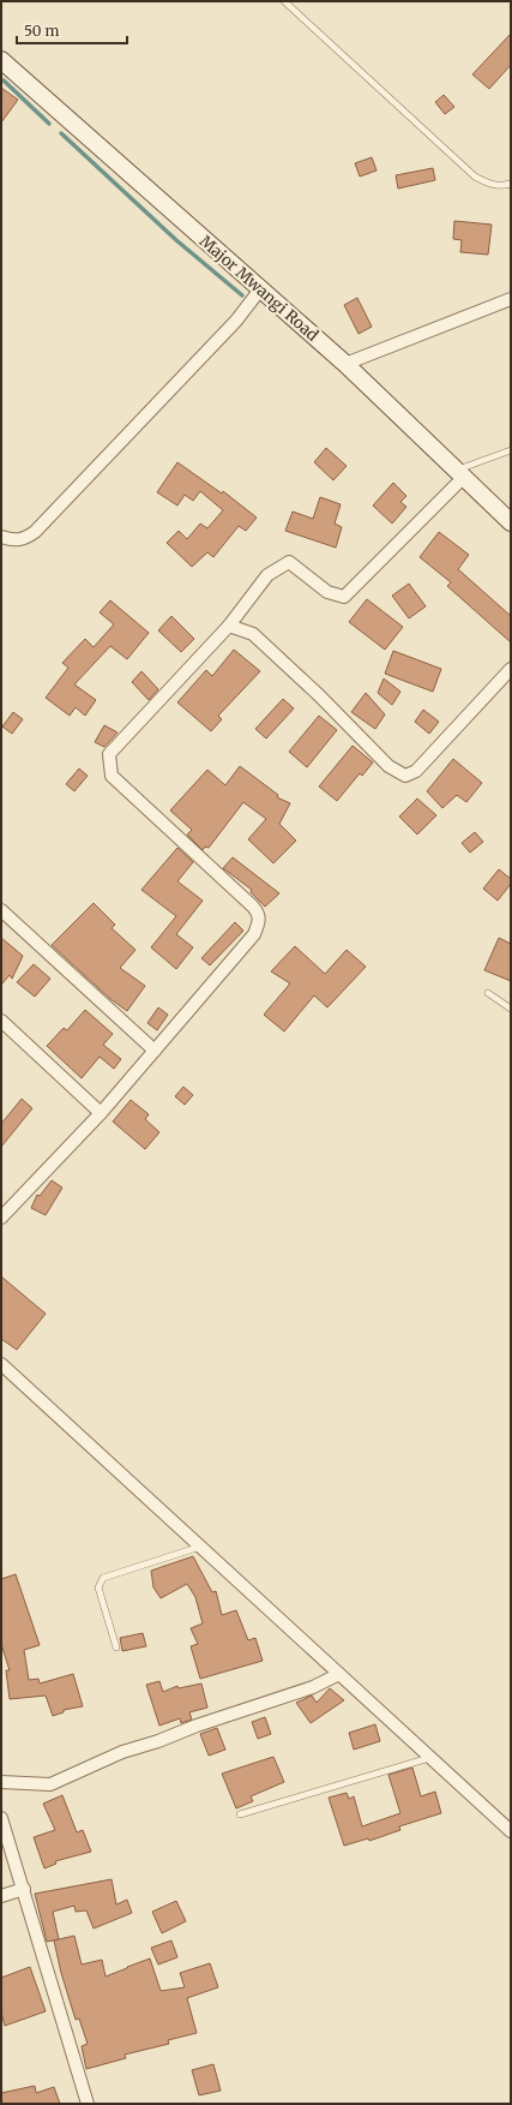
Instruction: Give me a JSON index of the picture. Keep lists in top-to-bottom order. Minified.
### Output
{"streets":{"street":["Major Mwangi Road"]},"scale_bar":"50 m"}
